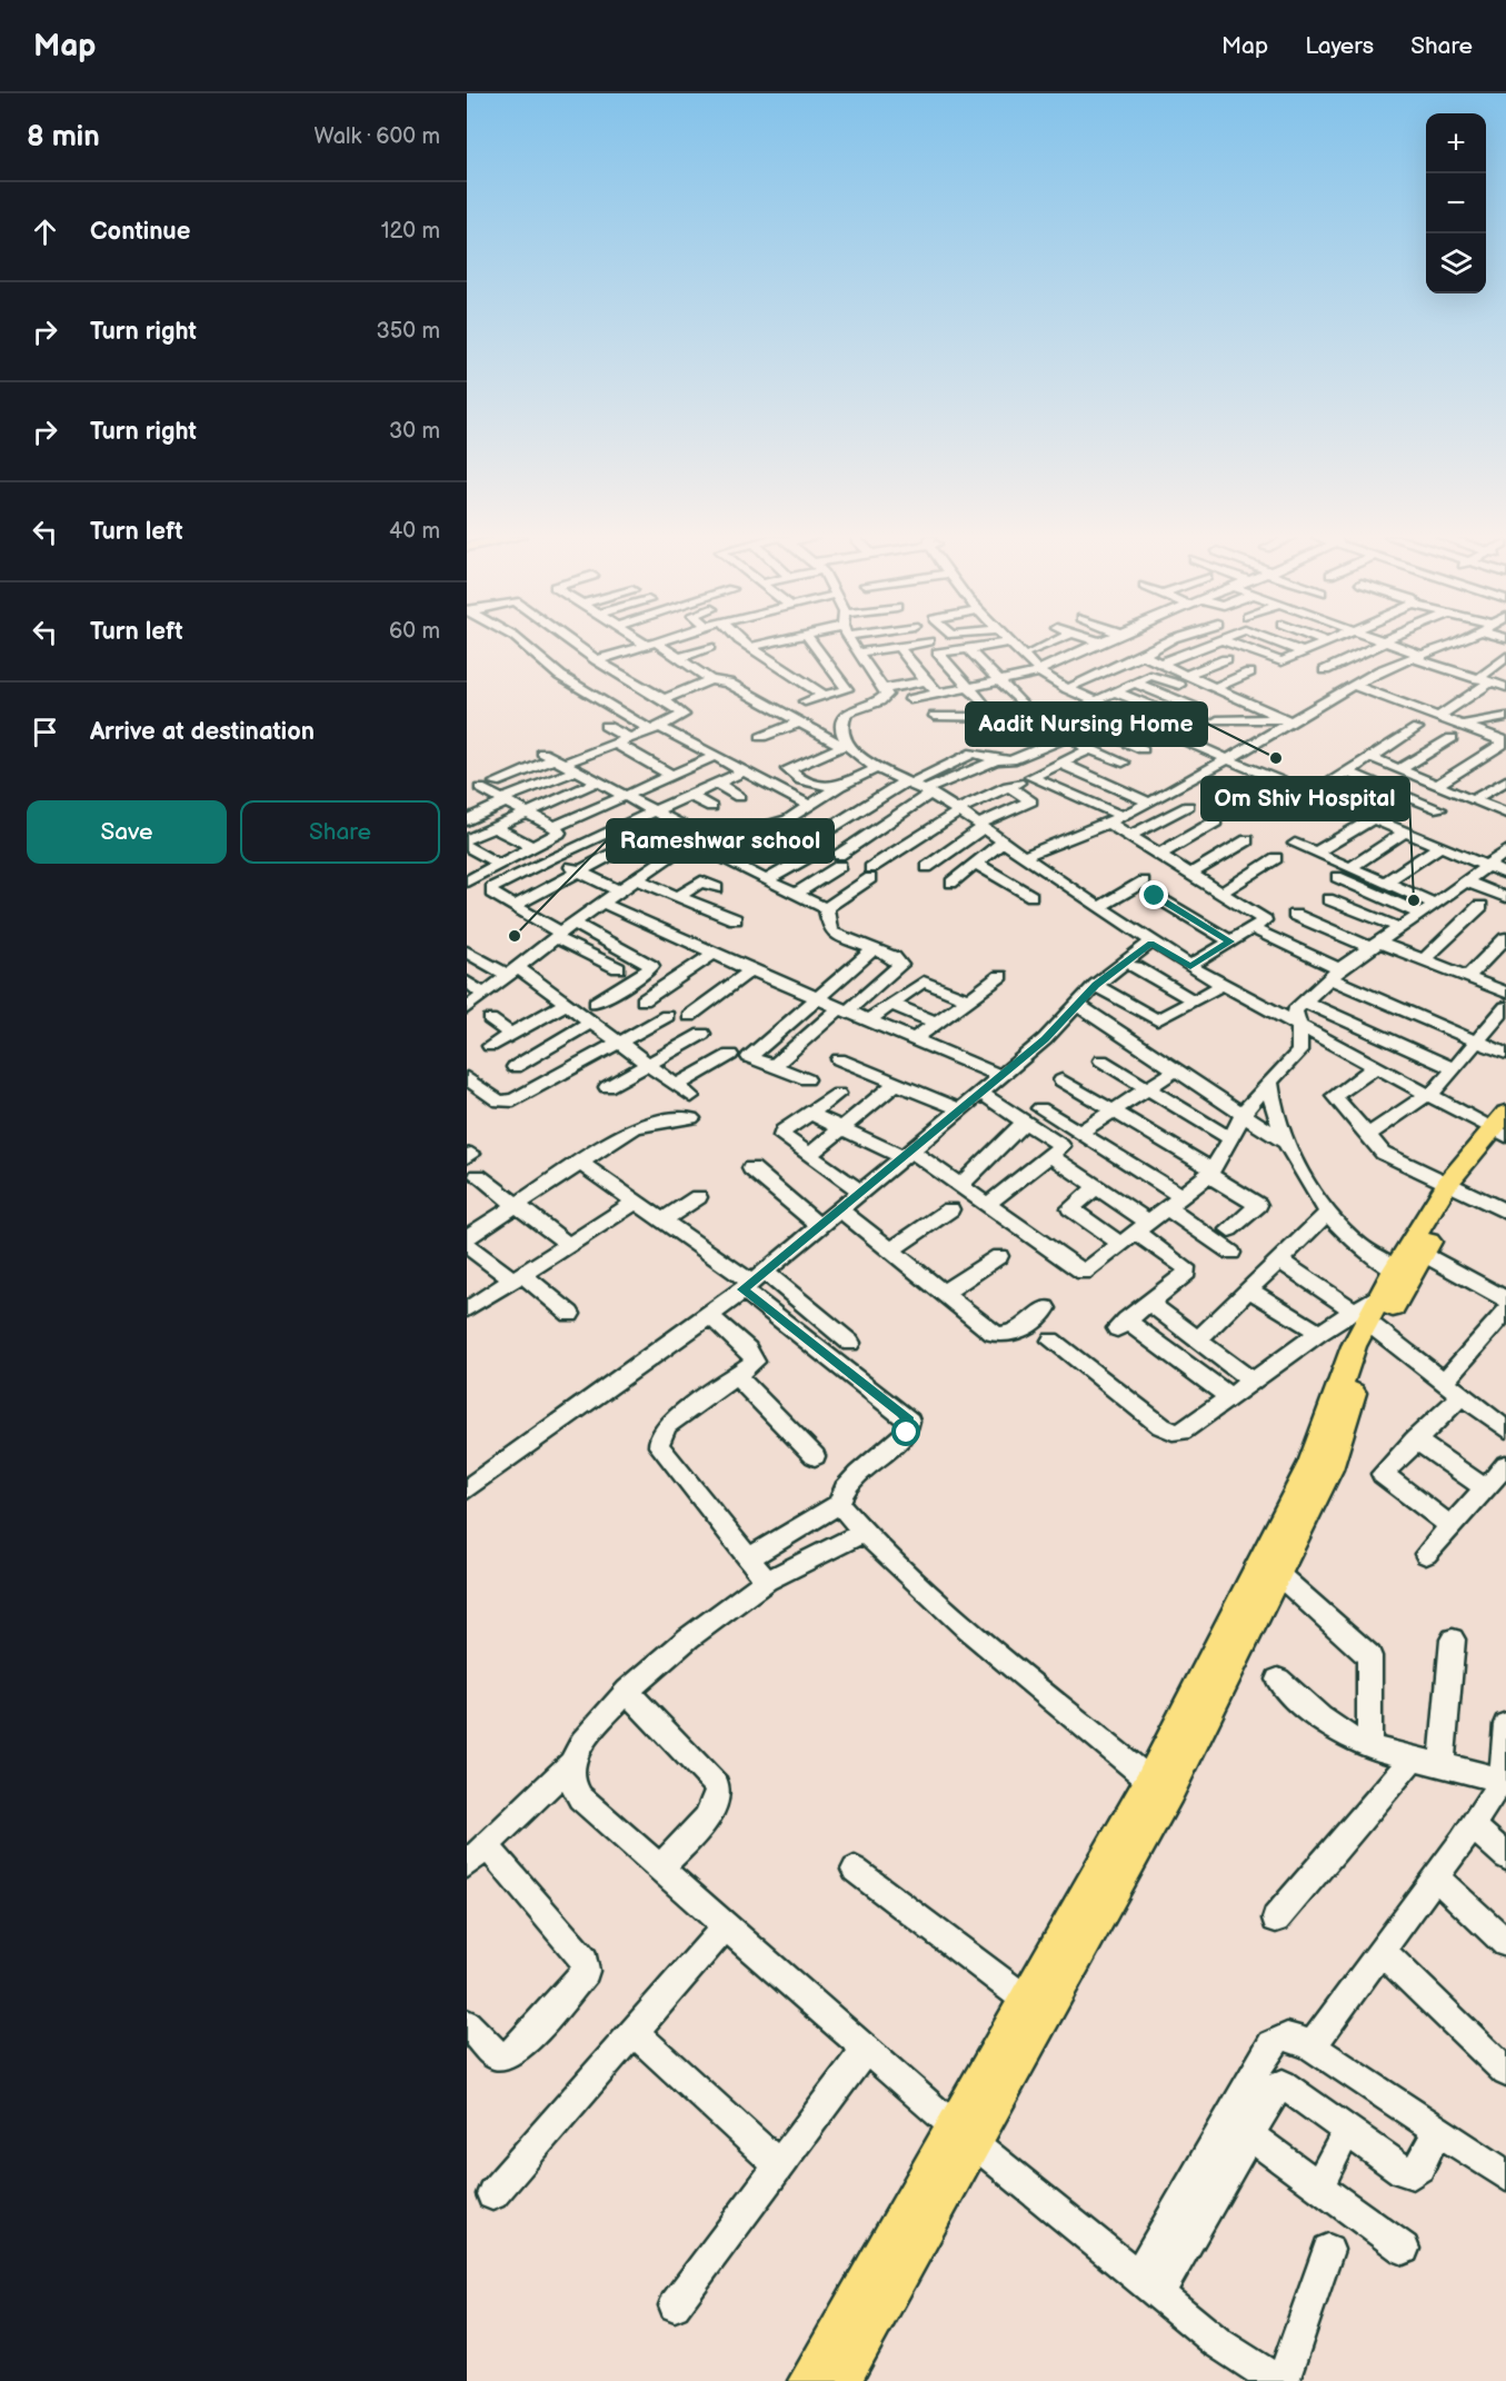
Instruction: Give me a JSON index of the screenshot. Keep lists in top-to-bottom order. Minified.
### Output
{"places":["Aadit Nursing Home","Om Shiv Hospital","Rameshwar school"],"page":{"header":"Map","nav":["Map","Layers","Share"],"heading":["8 min","Walk · 600 m"],"map_buttons":["+","−"],"list":[["Continue","120 m"],["Turn right","350 m"],["Turn right","30 m"],["Turn left","40 m"],["Turn left","60 m"],"Arrive at destination"],"buttons":["Save","Share"]}}
